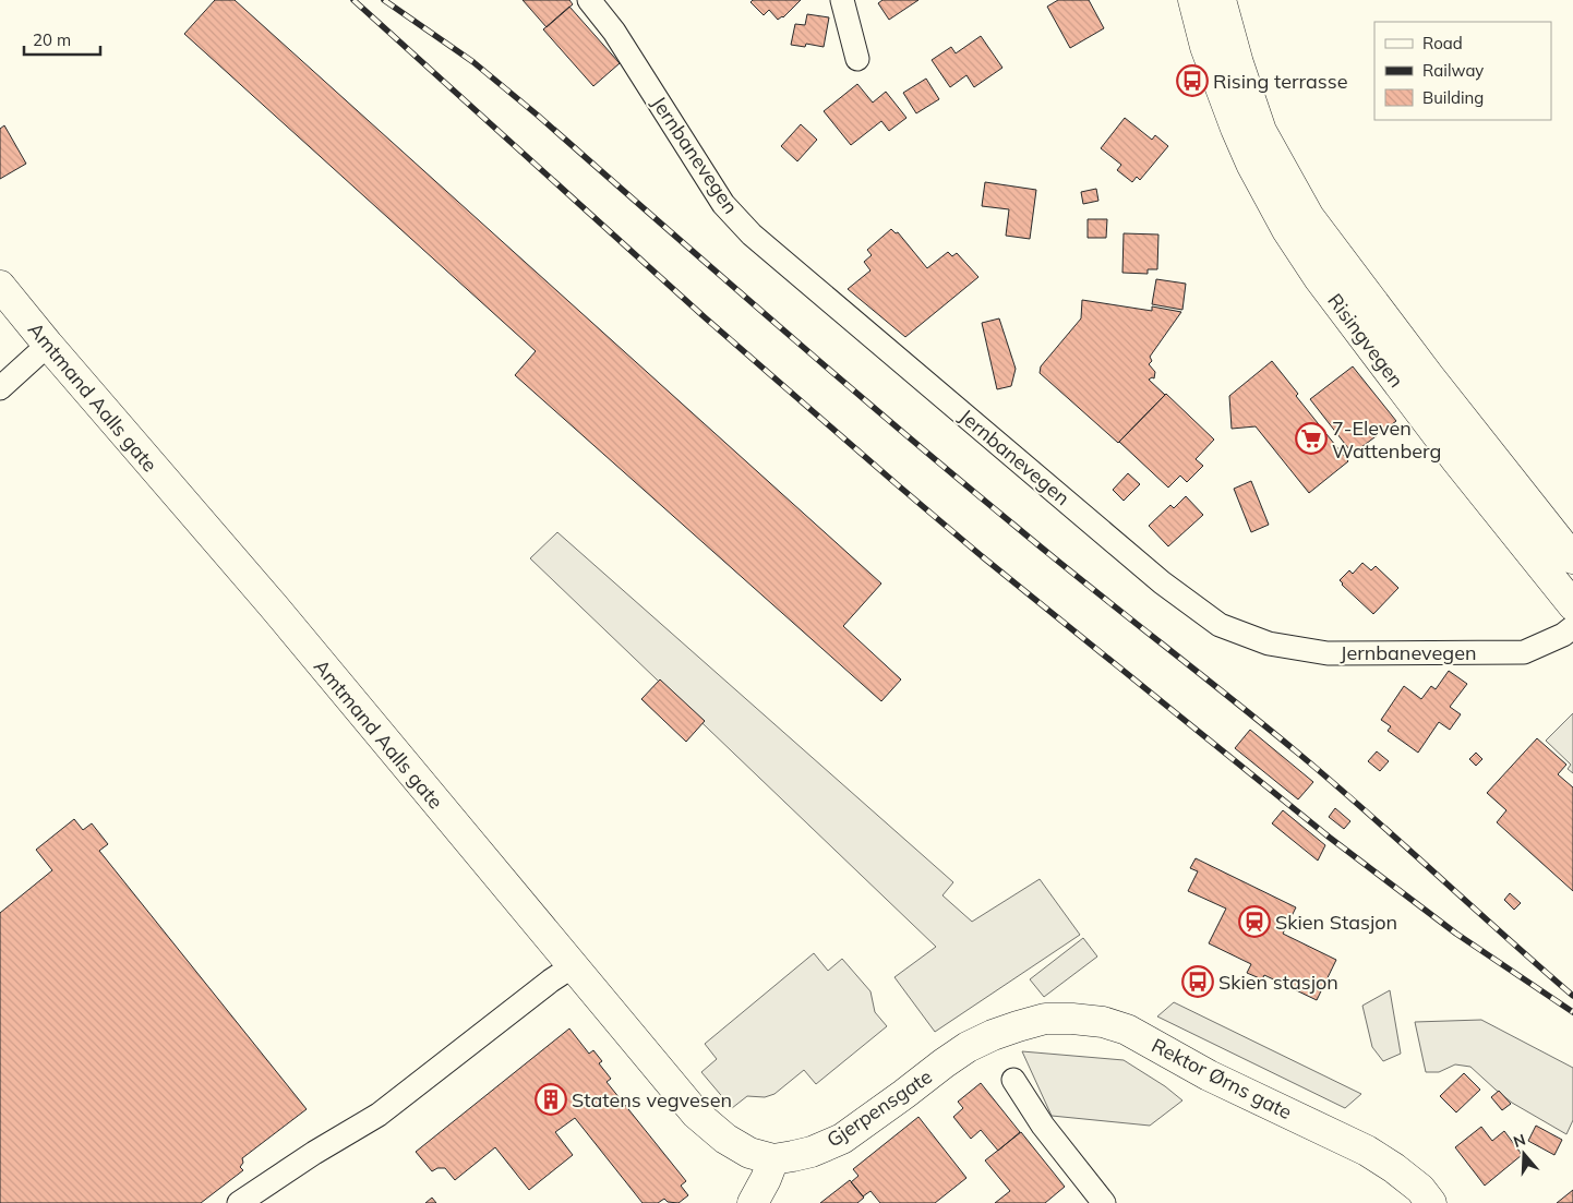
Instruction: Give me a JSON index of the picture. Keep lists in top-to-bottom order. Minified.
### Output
{"streets":{"main road":["Risingvegen","Amtmand Aalls gate","Rektor Ørns gate","Gjerpensgate"],"street":["Jernbanevegen"]},"crossings":[["Amtmand Aalls gate","Gjerpensgate"],["Rektor Ørns gate","Gjerpensgate"]],"places":{"bus stop":["Rising terrasse","Skien stasjon"],"supermarket":["7-Eleven Wattenberg"],"station":["Skien Stasjon"],"building":["Statens vegvesen"]},"legend":["Road","Railway","Building"],"scale_bar":"20 m","north":"top"}
